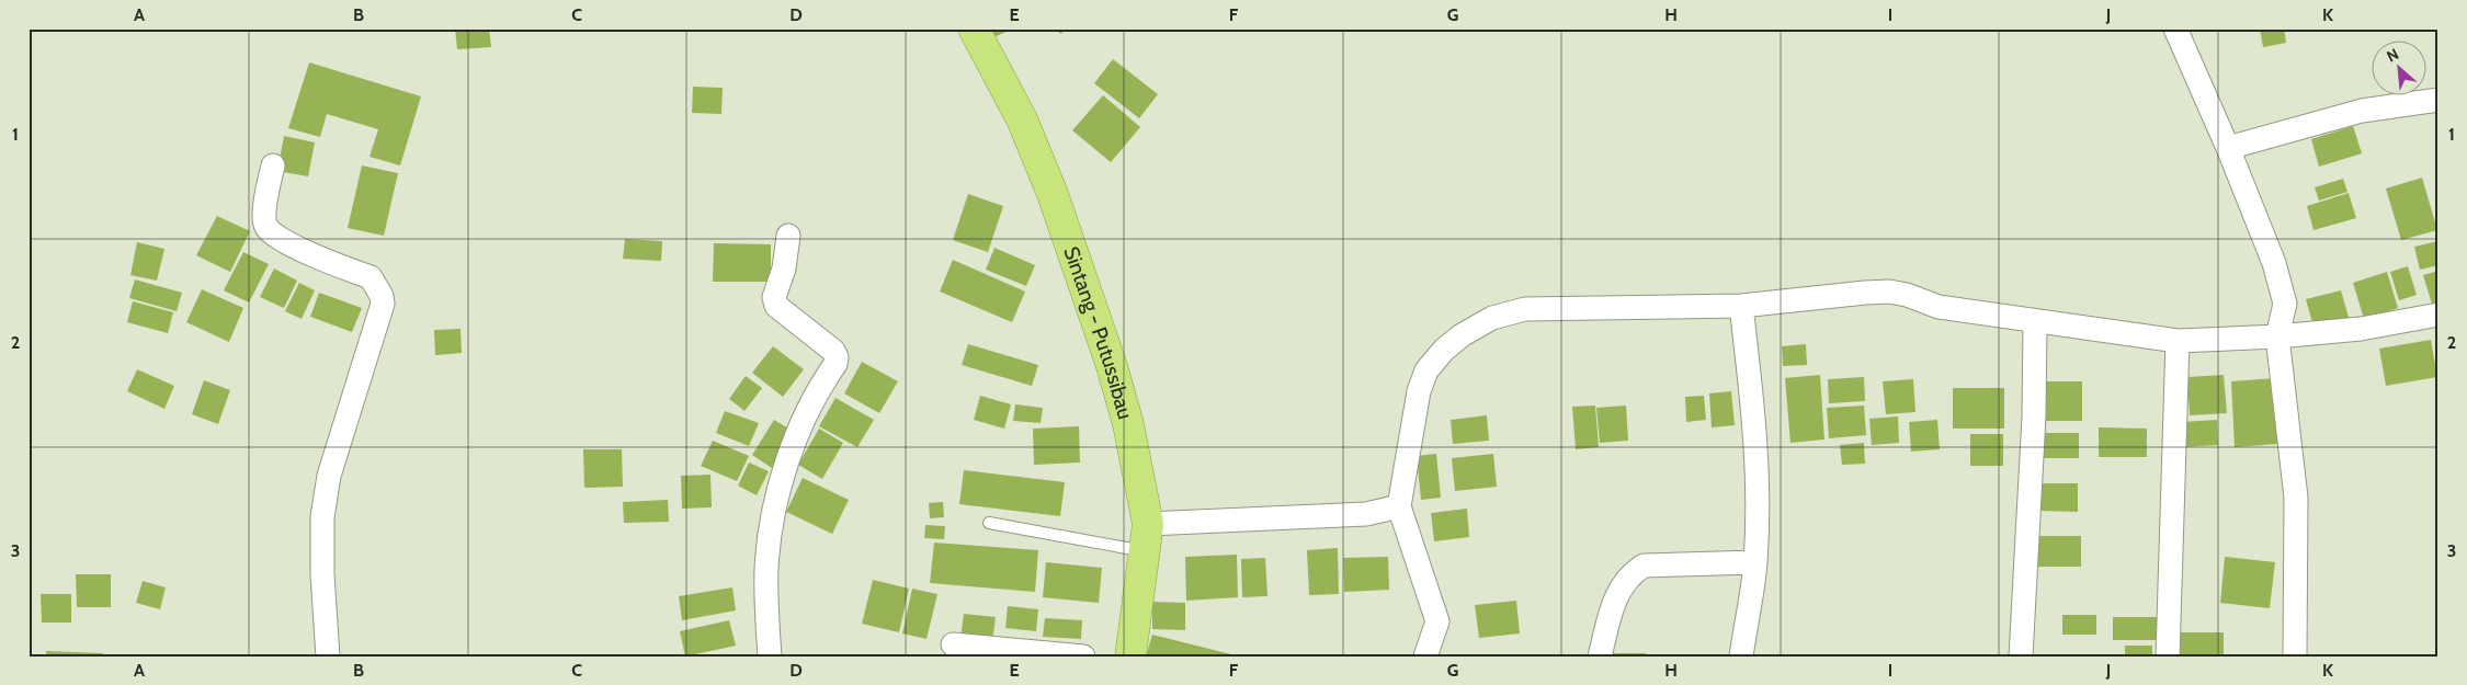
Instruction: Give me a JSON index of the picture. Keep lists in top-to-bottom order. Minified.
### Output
{"streets":{"highway":["Sintang - Putussibau"]},"north":"top left","grid":{"columns":["A","B","C","D","E","F","G","H","I","J","K"],"rows":["1","2","3"]}}
